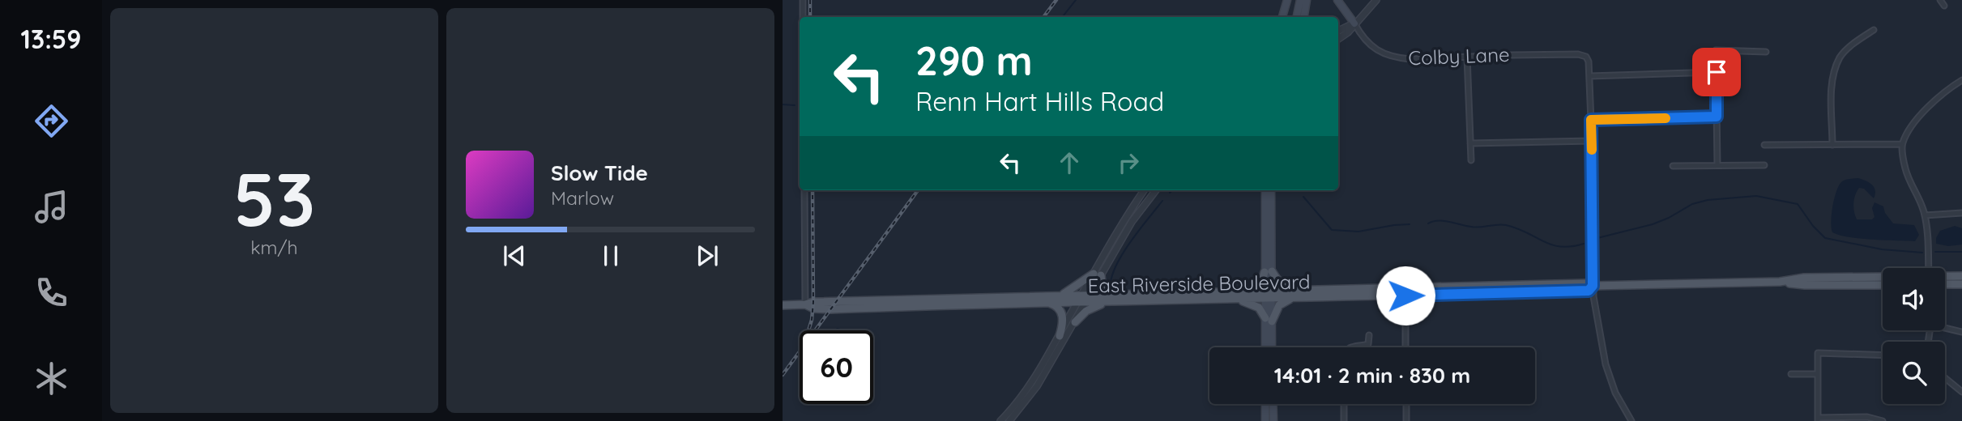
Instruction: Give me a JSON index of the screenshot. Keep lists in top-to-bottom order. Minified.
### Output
{"streets":{"main road":["East Riverside Boulevard"],"street":["Colby Lane"]},"page":{"tabs":"13:59","tile":["53","km/h"],"turn":["290 m","Renn Hart Hills Road"],"song":["Slow Tide","Marlow"],"limit":"60","trip":"14:01 · 2 min · 830 m"}}
